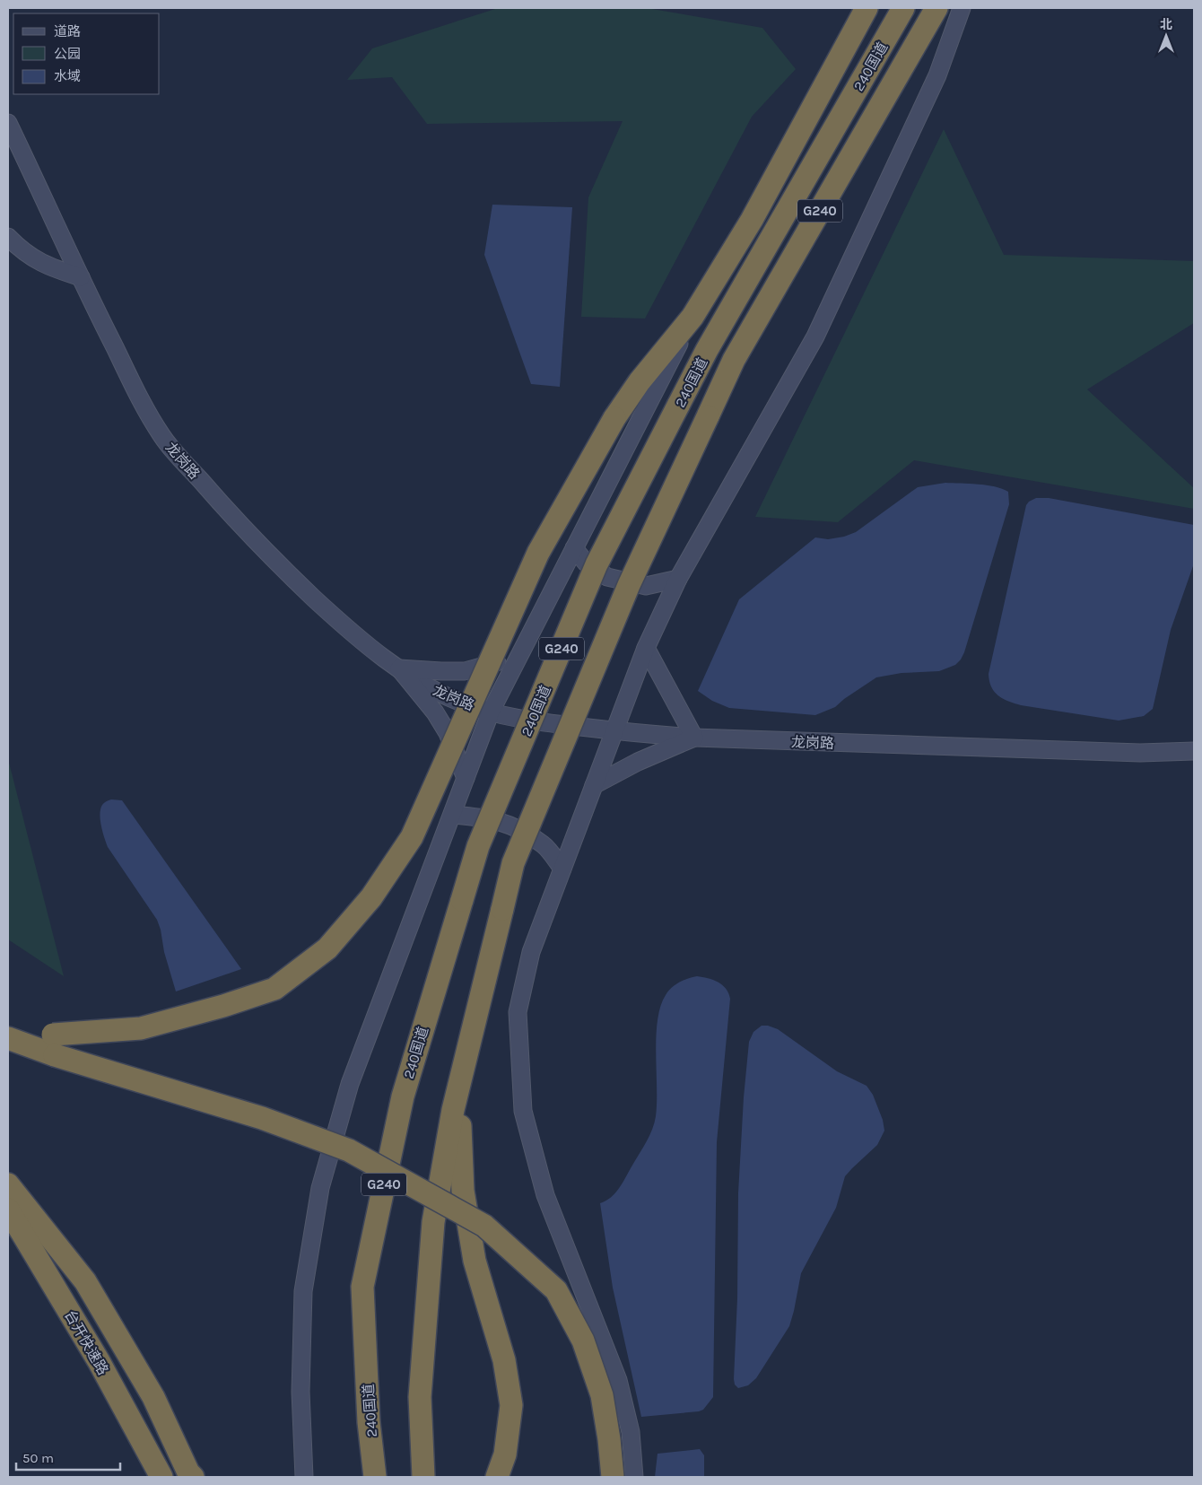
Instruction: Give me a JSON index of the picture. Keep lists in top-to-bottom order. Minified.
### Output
{"streets":{"highway":["240国道","G240","台开快速路"],"main road":["龙岗路"]},"legend":["道路","公园","水域"],"scale_bar":"50 m","north":"top"}
